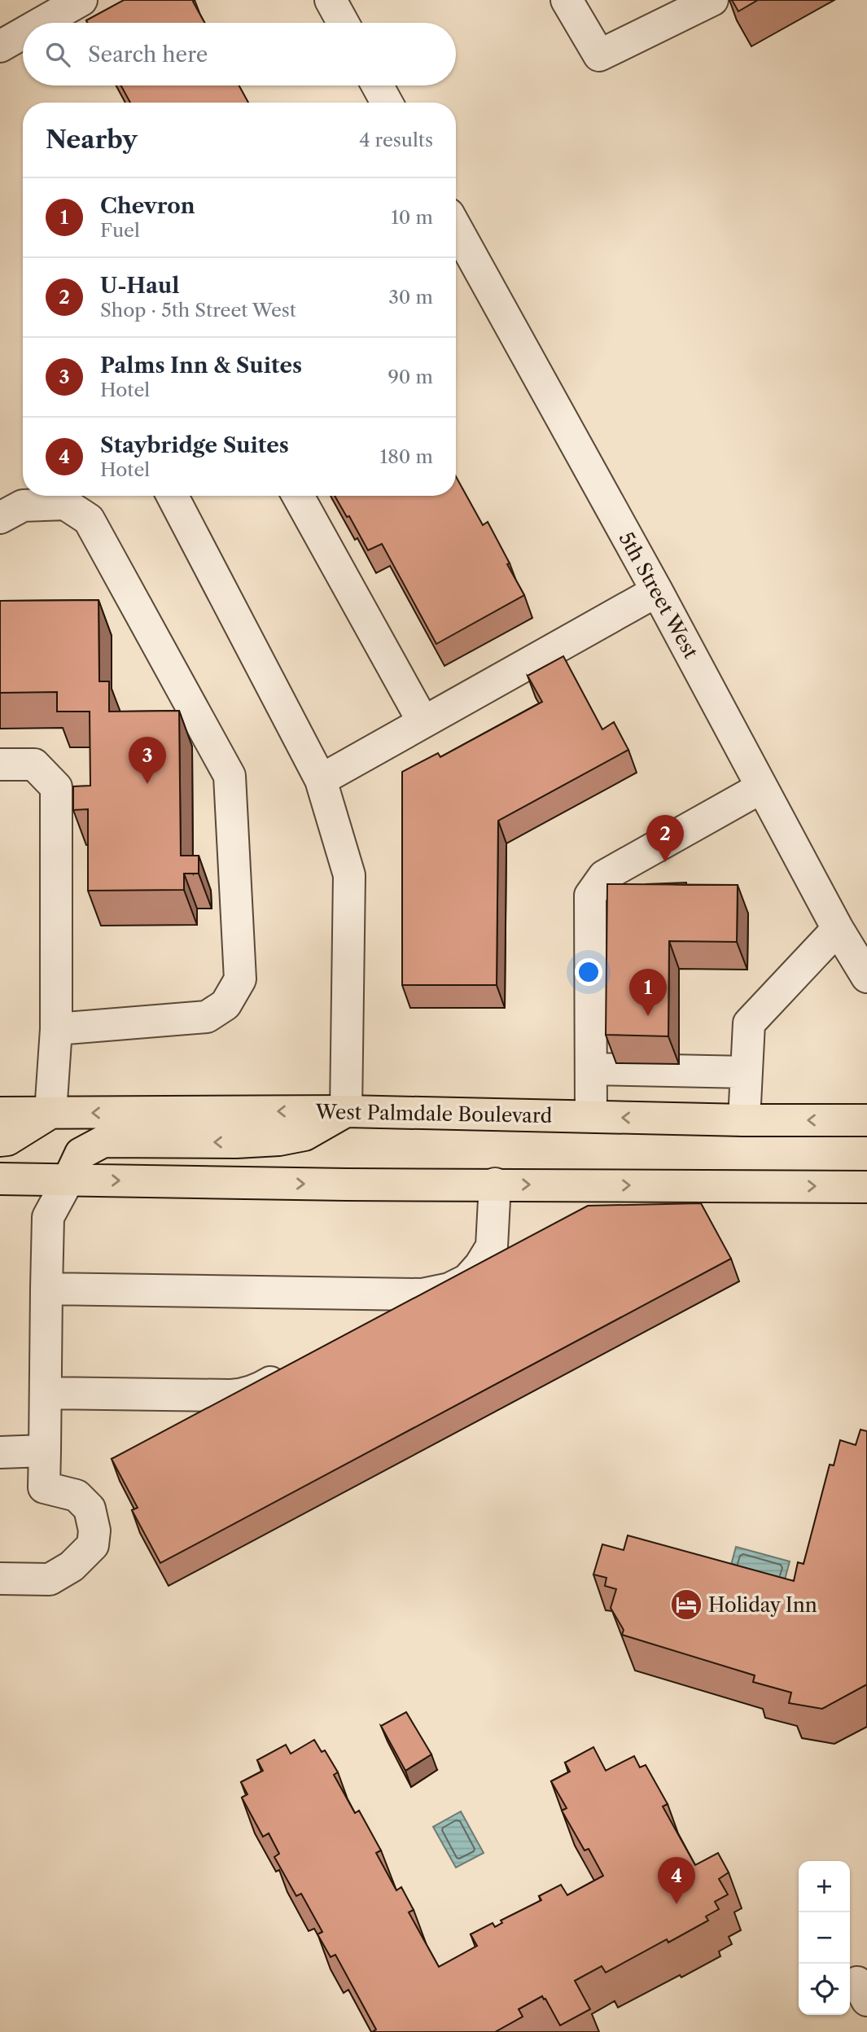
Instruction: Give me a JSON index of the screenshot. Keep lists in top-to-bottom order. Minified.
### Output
{"streets":{"main road":["West Palmdale Boulevard"],"street":["5th Street West"]},"places":{"hotel":["Holiday Inn"]},"page":{"search":"Search here","heading":["Nearby","4 results"],"list":[{"mark":"1","name":"Chevron","note":"Fuel","value":"10 m"},{"mark":"2","name":"U-Haul","note":"Shop · 5th Street West","value":"30 m"},{"mark":"3","name":"Palms Inn & Suites","note":"Hotel","value":"90 m"},{"mark":"4","name":"Staybridge Suites","note":"Hotel","value":"180 m"}],"pins":["3","2","1","4"],"map_buttons":["+","−"]}}
